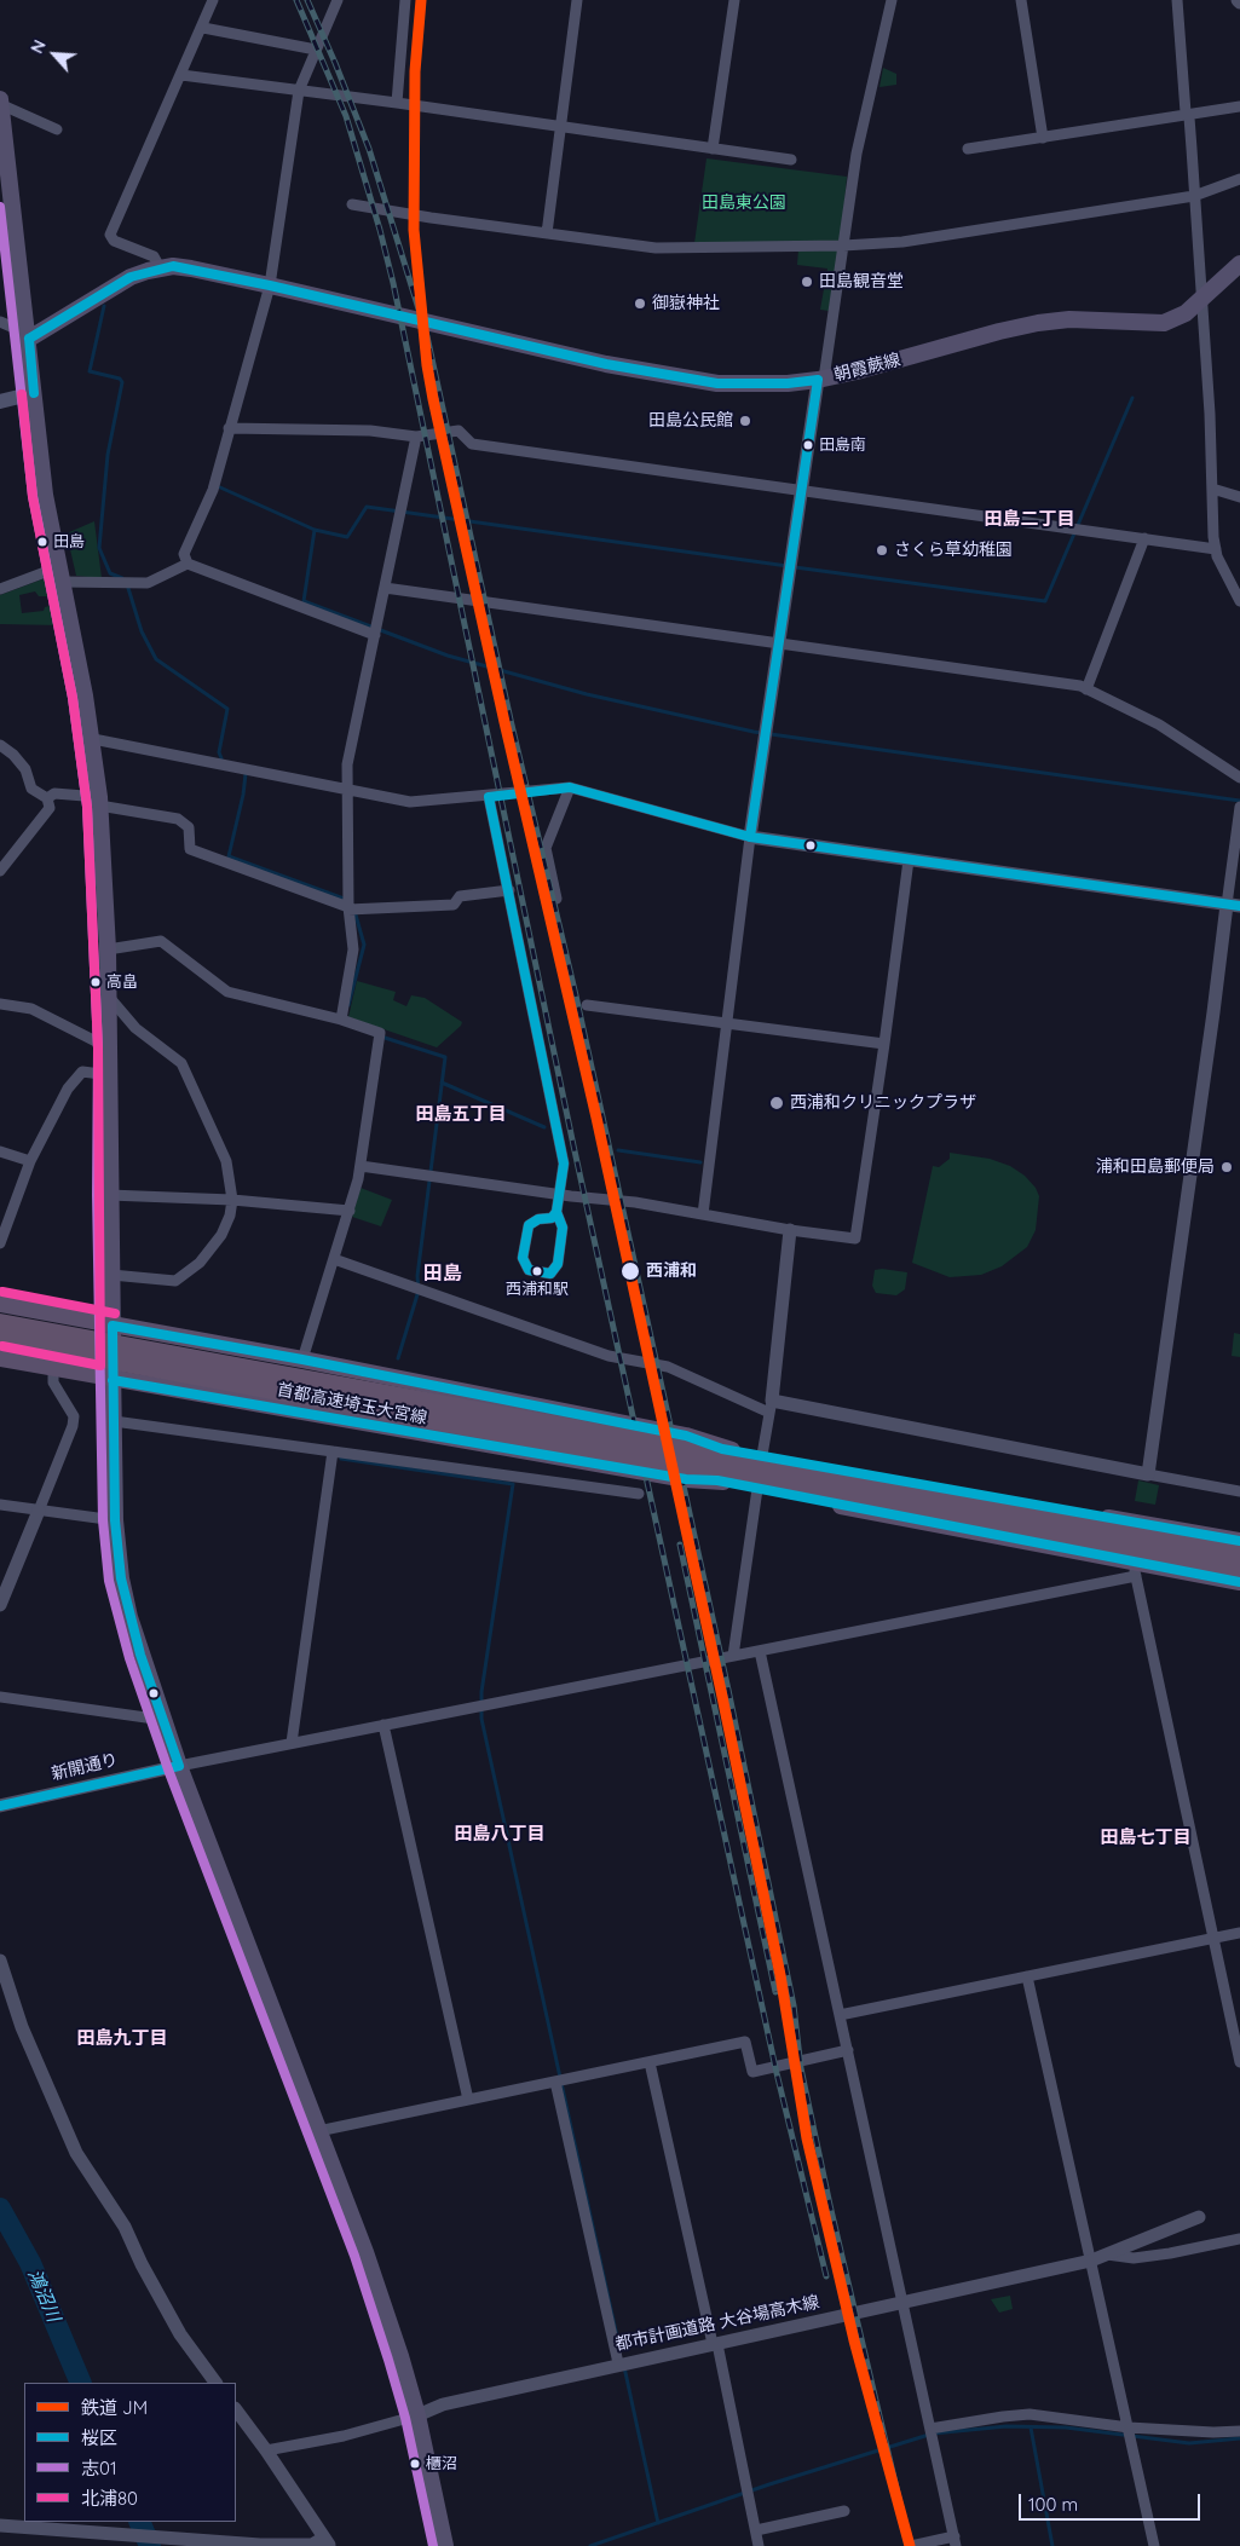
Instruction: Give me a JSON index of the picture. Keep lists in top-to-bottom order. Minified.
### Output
{"streets":{"highway":["首都高速埼玉大宮線"],"main road":["朝霞蕨線"],"street":["新開通り","都市計画道路 大谷場高木線"]},"districts":["田島二丁目","田島五丁目","田島","田島八丁目","田島七丁目","田島九丁目"],"water":["鴻沼川"],"parks":["田島東公園"],"places":["田島観音堂","御嶽神社","田島公民館","田島南","田島","さくら草幼稚園","高畠","西浦和クリニックプラザ","浦和田島郵便局","西浦和駅","西浦和","櫃沼"],"lines":["rail line JM","transit line 志01","transit line 桜区","transit line 北浦80"],"legend":["鉄道 JM","桜区","志01","北浦80"],"scale_bar":"100 m","north":"top left"}
